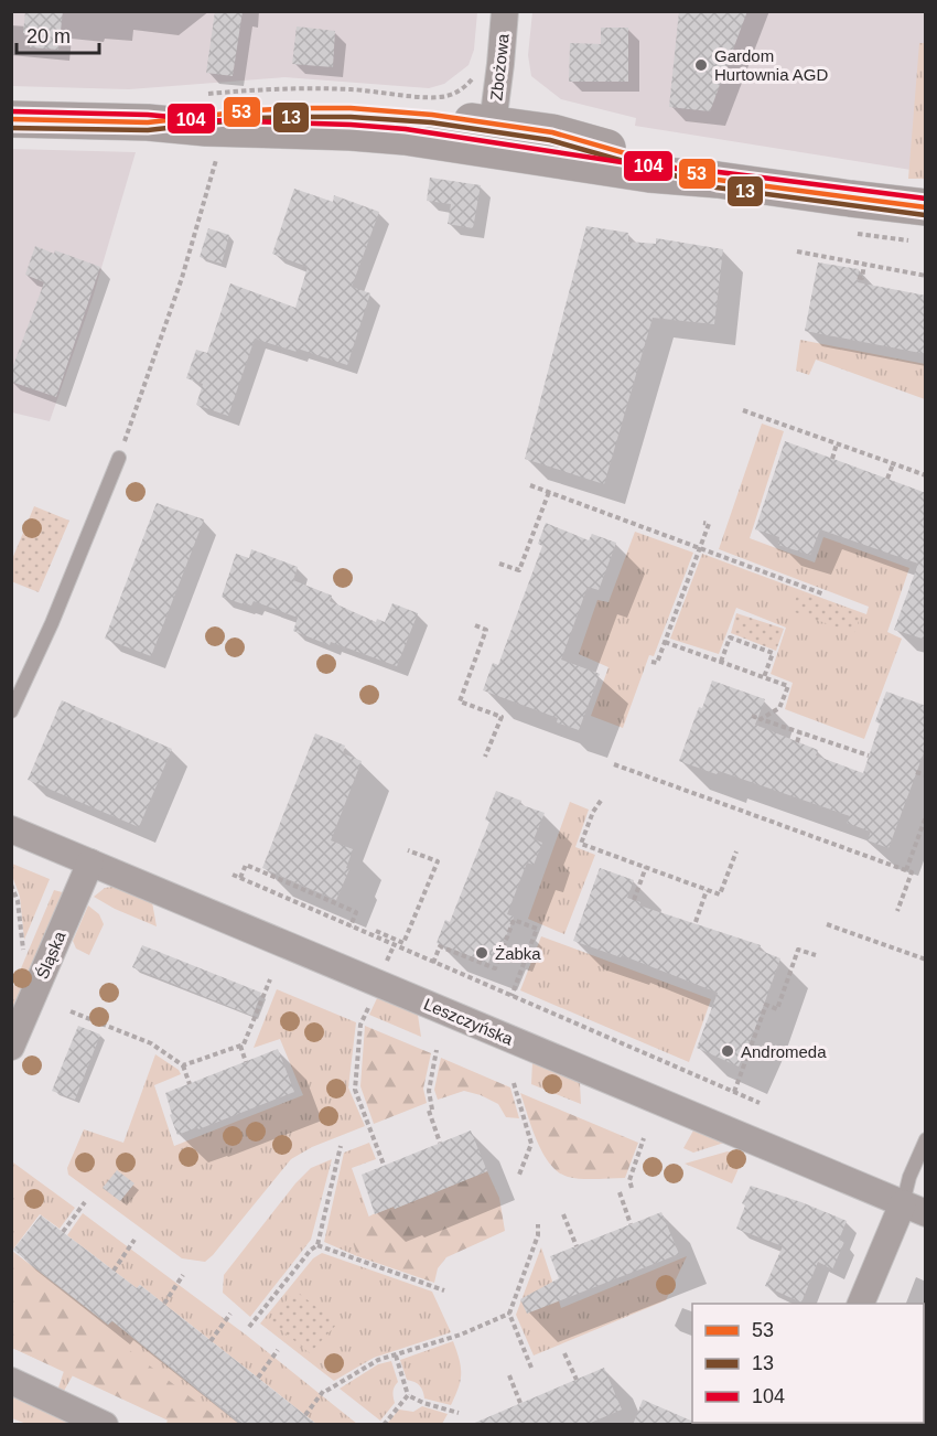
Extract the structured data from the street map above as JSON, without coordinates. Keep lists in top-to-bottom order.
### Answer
{
  "streets": {
    "street": ["Zbożowa", "Śląska", "Leszczyńska"]
  },
  "crossings": [
    ["Śląska", "Leszczyńska"]
  ],
  "places": ["Gardom Hurtownia AGD", "Żabka", "Andromeda"],
  "lines": ["transit line 53", "transit line 104", "transit line 13"],
  "legend": ["53", "13", "104"],
  "scale_bar": "20 m"
}
